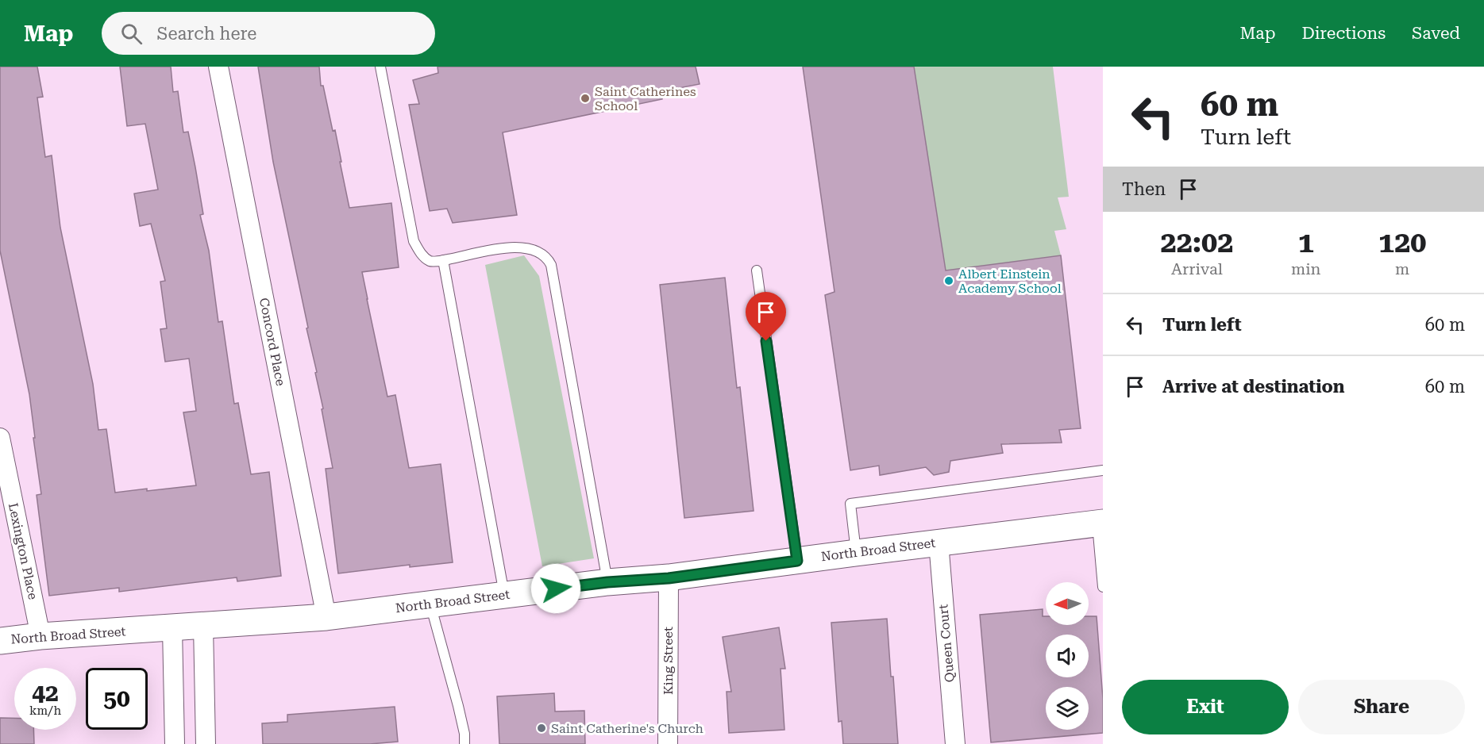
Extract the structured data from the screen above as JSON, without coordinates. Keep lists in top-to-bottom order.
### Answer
{
  "streets": {
    "main road": ["North Broad Street"],
    "street": [
      "Concord Place",
      "Lexington Place",
      "Queen Court",
      "King Street"
    ]
  },
  "crossings": [
    ["Concord Place", "North Broad Street"],
    ["North Broad Street", "Lexington Place"],
    ["North Broad Street", "Queen Court"],
    ["North Broad Street", "King Street"]
  ],
  "places": ["Saint Catherines School", "Albert Einstein Academy School", "Saint Catherine's Church"],
  "north": "left",
  "page": {
    "header": "Map",
    "search": "Search here",
    "nav": ["Map", "Directions", "Saved"],
    "turn": ["60 m", "Turn left"],
    "then": "Then",
    "eta": [
      "22:02",
      "Arrival",
      "1",
      "min",
      "120",
      "m"
    ],
    "list": [
      {
        "name": "Turn left",
        "value": "60 m"
      },
      {
        "name": "Arrive at destination",
        "value": "60 m"
      }
    ],
    "speed": "42 km/h",
    "limit": "50",
    "buttons": ["Exit", "Share"]
  }
}
